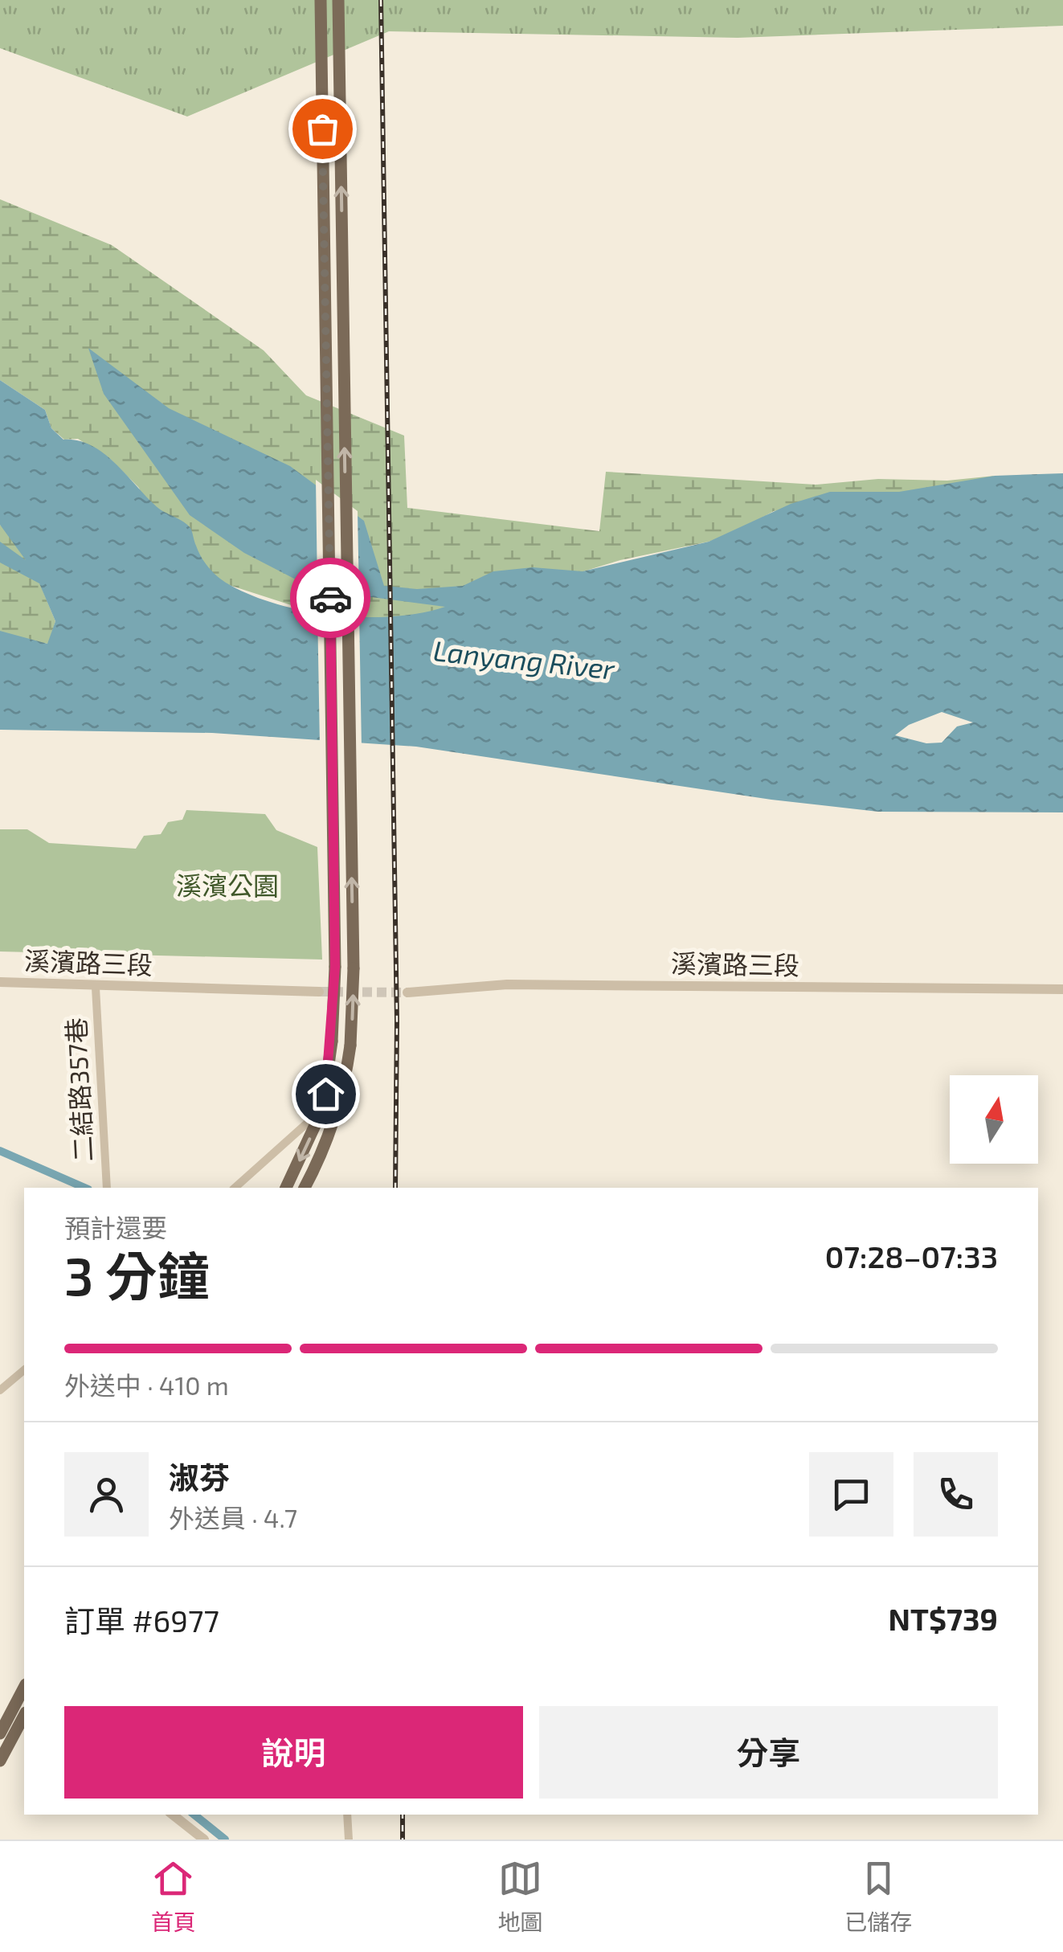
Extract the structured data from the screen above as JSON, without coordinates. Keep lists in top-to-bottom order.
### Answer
{
  "streets": {
    "street": ["溪濱路三段", "二結路357巷"]
  },
  "crossings": [
    ["溪濱路三段", "二結路357巷"]
  ],
  "water": ["Lanyang River"],
  "parks": ["溪濱公園"],
  "north": "top",
  "page": {
    "heading": ["3 分鐘", "預計還要", "07:28–07:33"],
    "panel": [
      "淑芬",
      "外送員 · 4.7",
      "訂單 #6977",
      "NT$739"
    ],
    "bar": "外送中 · 410 m",
    "buttons": ["說明", "分享"],
    "tabs": ["首頁", "地圖", "已儲存"]
  }
}
